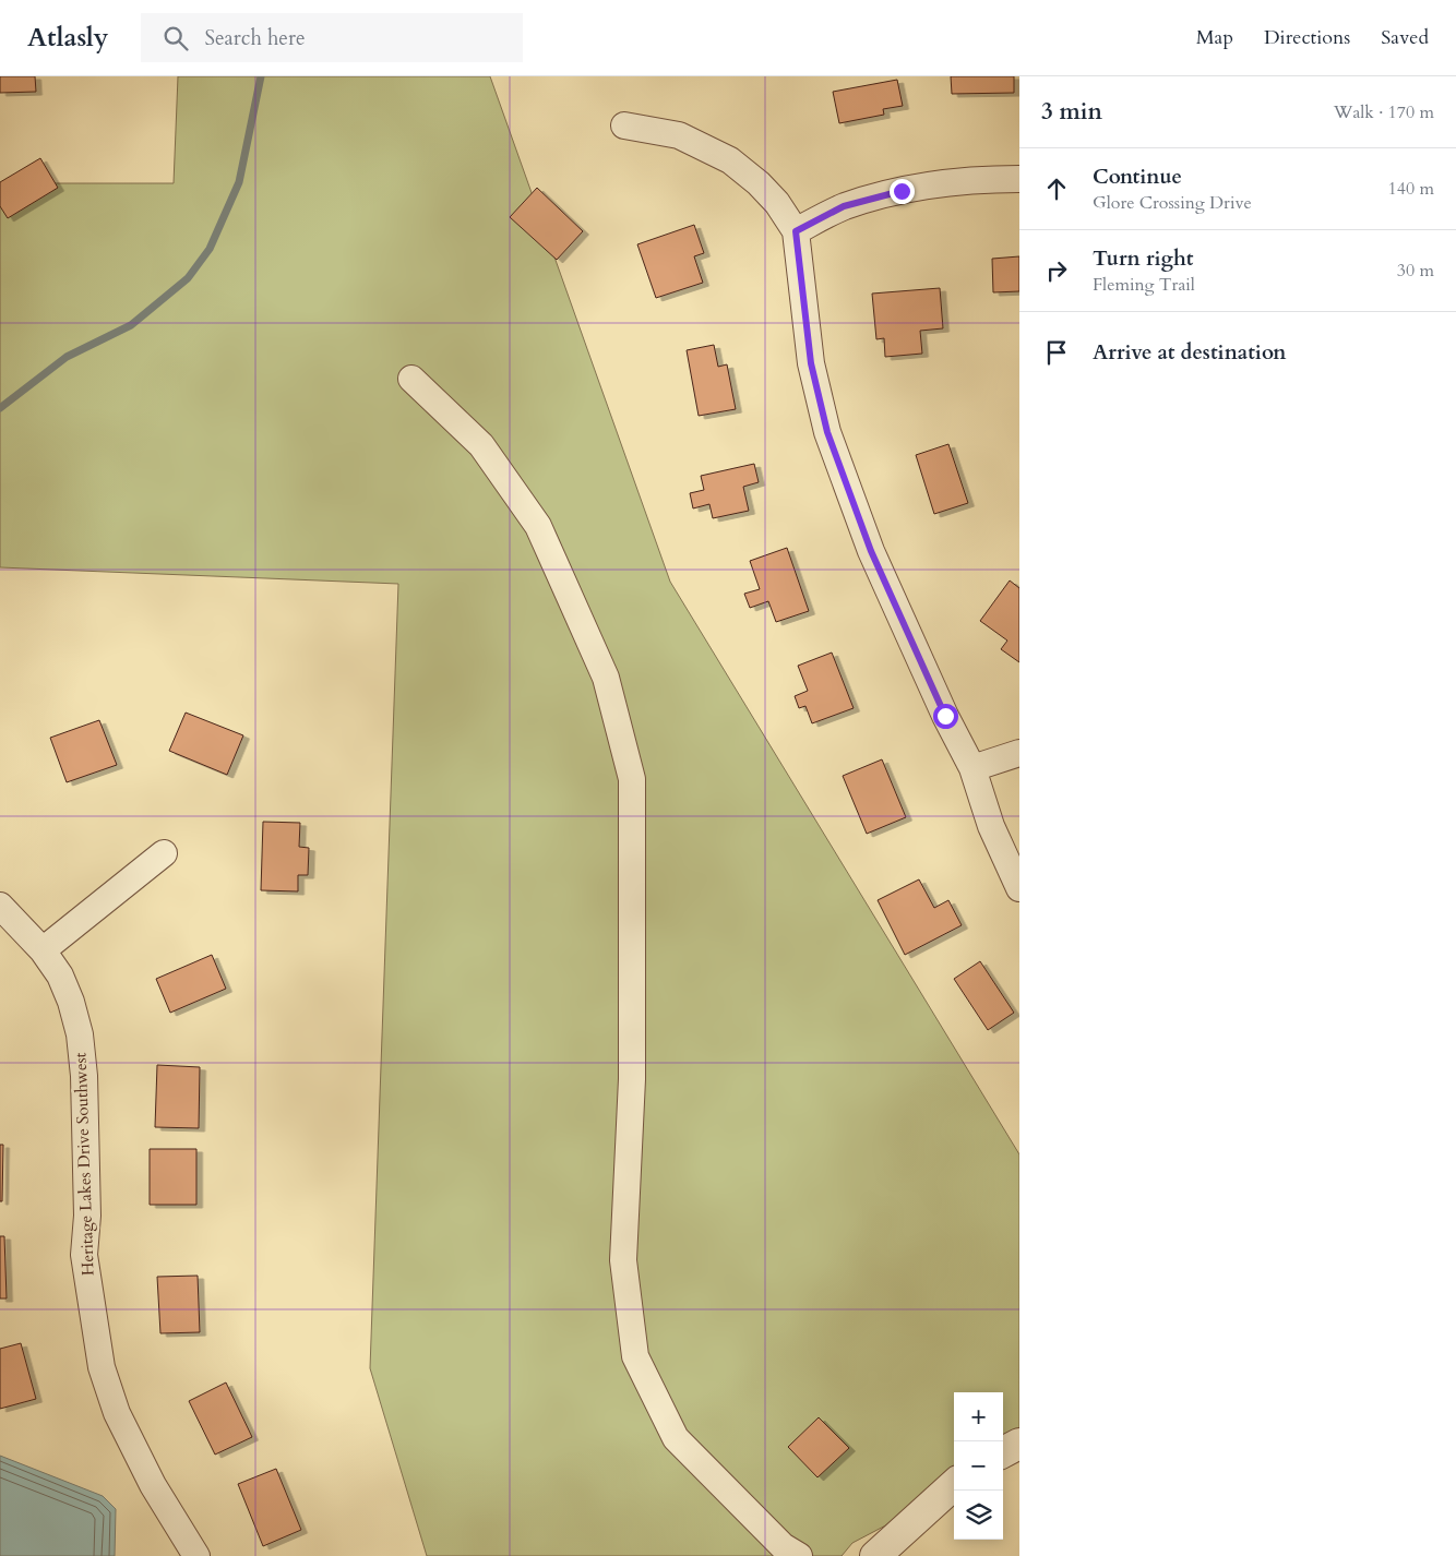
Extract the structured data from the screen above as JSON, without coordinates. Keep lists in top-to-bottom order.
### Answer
{
  "streets": {
    "street": ["Heritage Lakes Drive Southwest"]
  },
  "page": {
    "header": "Atlasly",
    "search": "Search here",
    "nav": ["Map", "Directions", "Saved"],
    "heading": ["3 min", "Walk · 170 m"],
    "list": [
      ["Continue", "Glore Crossing Drive", "140 m"],
      ["Turn right", "Fleming Trail", "30 m"],
      "Arrive at destination"
    ],
    "map_buttons": ["+", "−"]
  }
}
